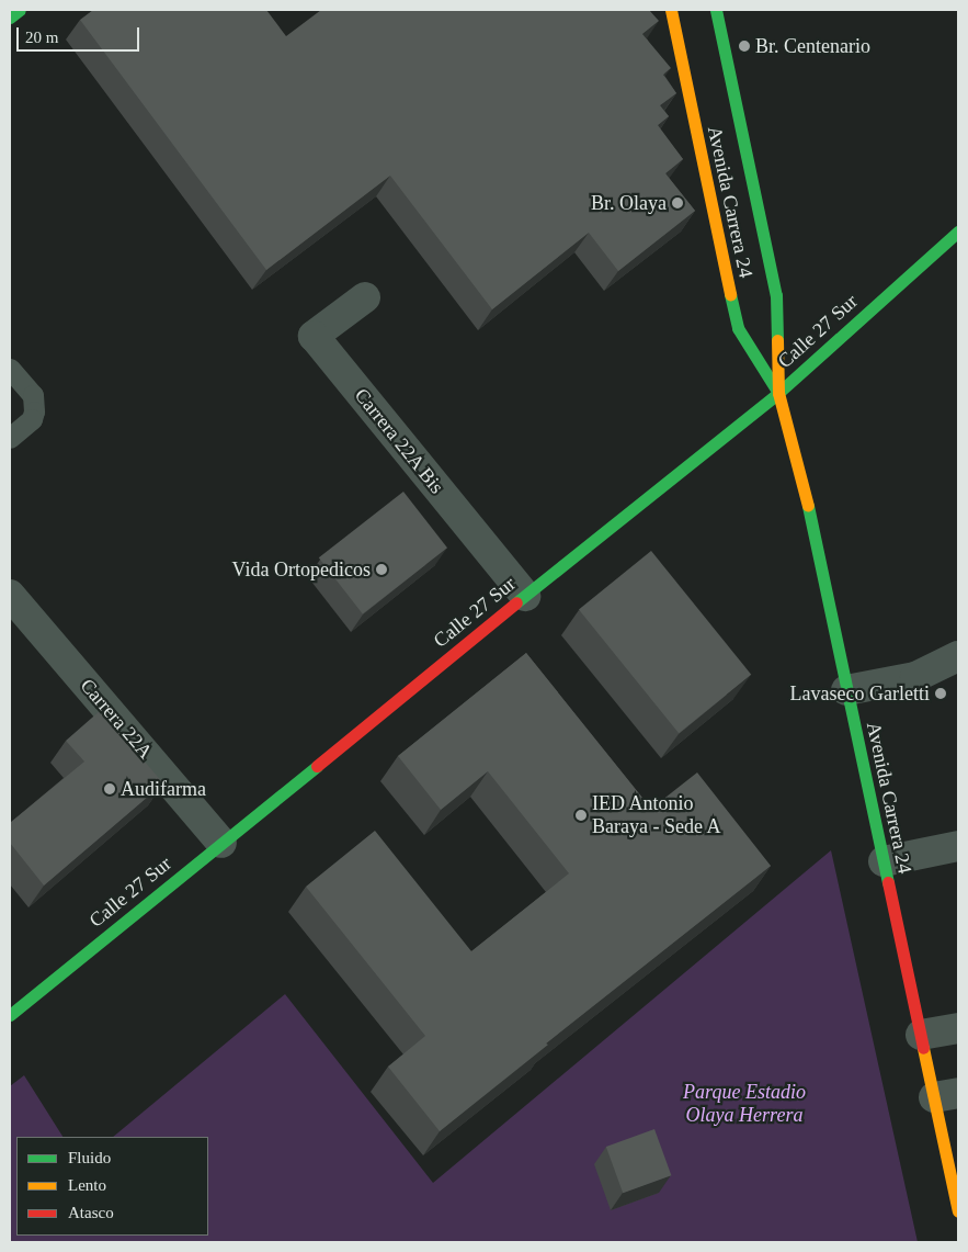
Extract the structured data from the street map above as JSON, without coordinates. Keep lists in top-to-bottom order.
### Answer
{
  "streets": {
    "main road": ["Avenida Carrera 24", "Calle 27 Sur"],
    "street": ["Carrera 22A Bis", "Carrera 22A"]
  },
  "crossings": [
    ["Avenida Carrera 24", "Calle 27 Sur"],
    ["Calle 27 Sur", "Carrera 22A Bis"],
    ["Calle 27 Sur", "Carrera 22A"]
  ],
  "parks": ["Parque Estadio Olaya Herrera"],
  "places": [
    "Br. Centenario",
    "Br. Olaya",
    "Vida Ortopedicos",
    "Lavaseco Garletti",
    "Audifarma",
    "IED Antonio Baraya - Sede A"
  ],
  "legend": ["Fluido", "Lento", "Atasco"],
  "scale_bar": "20 m"
}
